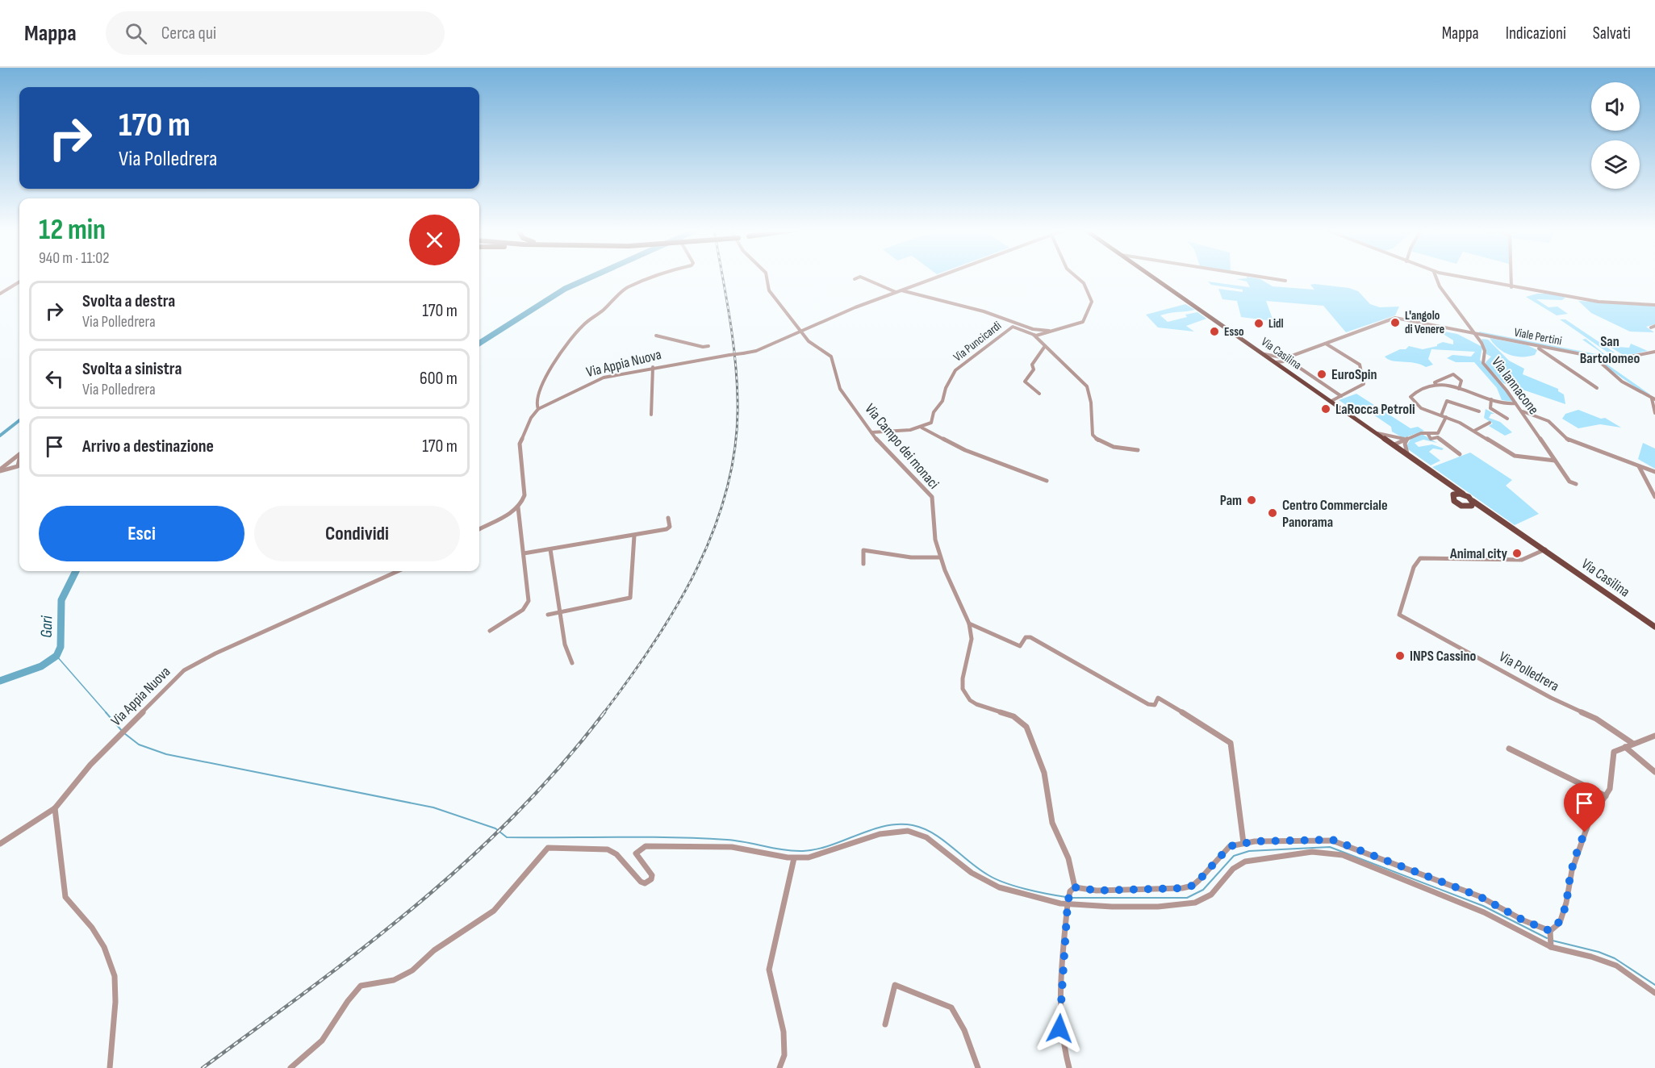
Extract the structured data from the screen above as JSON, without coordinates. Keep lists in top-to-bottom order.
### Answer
{
  "streets": {
    "main road": ["Via Casilina"],
    "street": [
      "Viale Pertini",
      "Via Puncicardi",
      "Via Appia Nuova",
      "Via Iannacone",
      "Via Campo dei monaci",
      "Via Polledrera"
    ]
  },
  "crossings": [
    ["Viale Pertini", "Via Iannacone"],
    ["Via Casilina", "Via Polledrera"]
  ],
  "districts": ["San Bartolomeo"],
  "water": ["Gari"],
  "places": [
    "L'angolo di Venere",
    "Lidl",
    "Esso",
    "EuroSpin",
    "LaRocca Petroli",
    "Pam",
    "Centro Commerciale Panorama",
    "Animal city",
    "INPS Cassino"
  ],
  "page": {
    "header": "Mappa",
    "search": "Cerca qui",
    "nav": ["Mappa", "Indicazioni", "Salvati"],
    "turn": ["170 m", "Via Polledrera"],
    "heading": ["12 min", "940 m · 11:02"],
    "list": [
      {
        "name": "Svolta a destra",
        "note": "Via Polledrera",
        "value": "170 m"
      },
      {
        "name": "Svolta a sinistra",
        "note": "Via Polledrera",
        "value": "600 m"
      },
      {
        "name": "Arrivo a destinazione",
        "value": "170 m"
      }
    ],
    "buttons": ["Esci", "Condividi"]
  }
}
